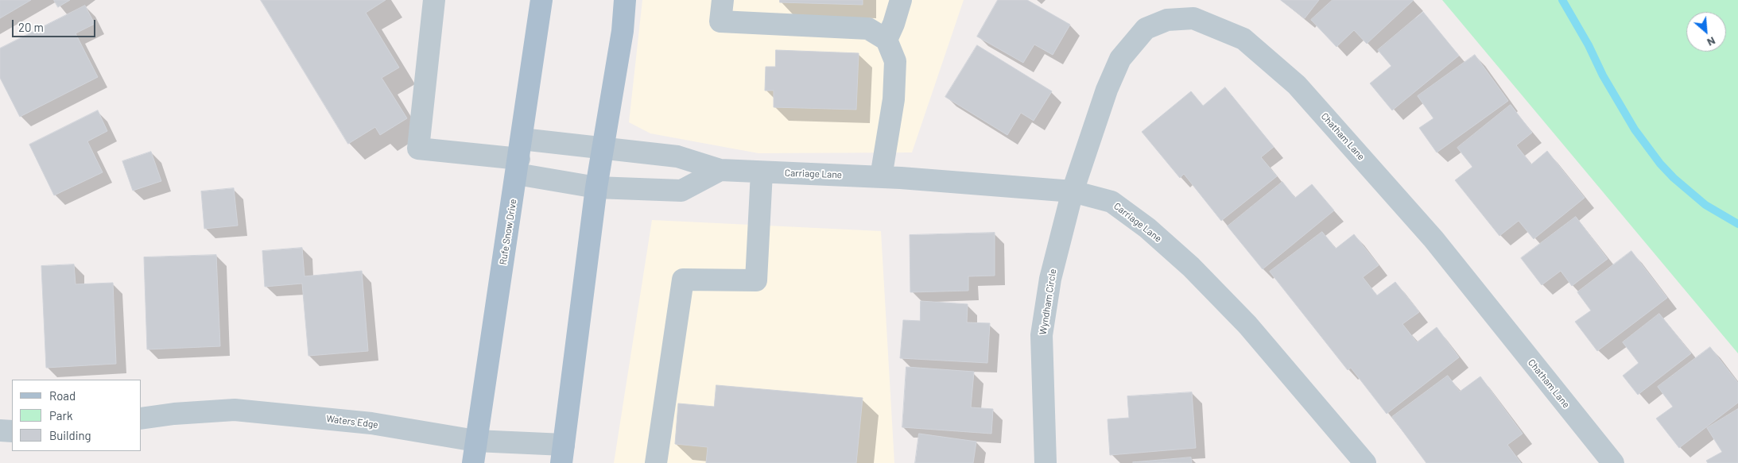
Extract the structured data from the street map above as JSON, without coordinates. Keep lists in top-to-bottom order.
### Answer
{
  "streets": {
    "main road": ["Rufe Snow Drive"],
    "street": [
      "Chatham Lane",
      "Carriage Lane",
      "Wyndham Circle",
      "Waters Edge"
    ]
  },
  "crossings": [
    ["Chatham Lane", "Carriage Lane"],
    ["Chatham Lane", "Wyndham Circle"],
    ["Carriage Lane", "Rufe Snow Drive"],
    ["Carriage Lane", "Wyndham Circle"],
    ["Rufe Snow Drive", "Waters Edge"]
  ],
  "legend": ["Road", "Park", "Building"],
  "scale_bar": "20 m",
  "north": "bottom right"
}
